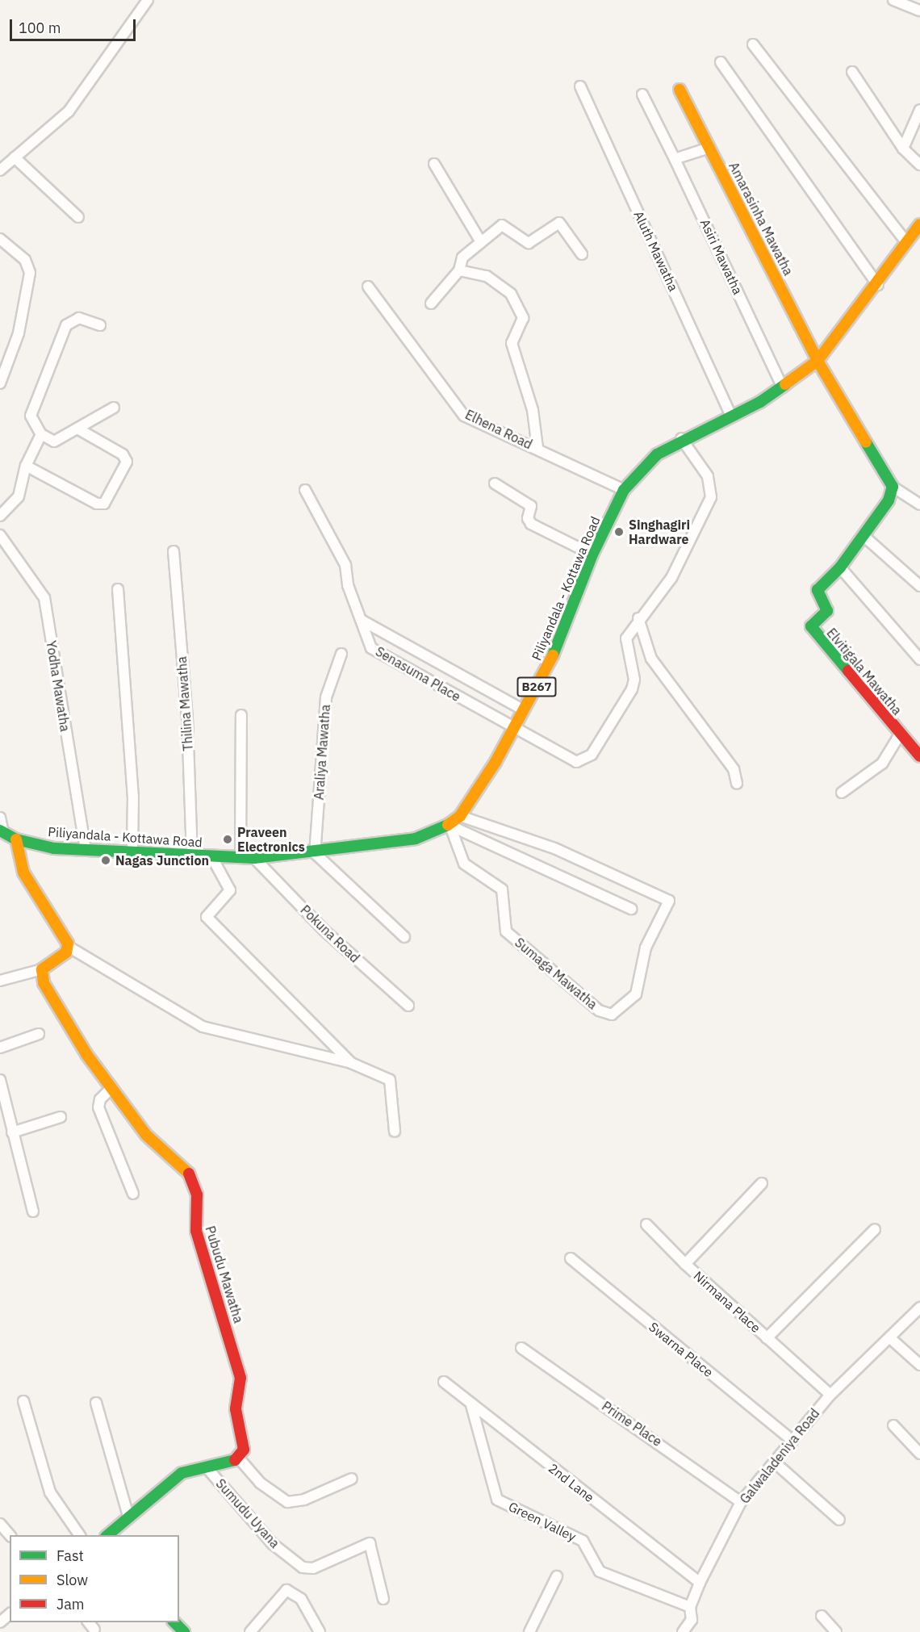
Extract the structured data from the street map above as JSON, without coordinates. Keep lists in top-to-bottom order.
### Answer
{
  "streets": {
    "street": [
      "Amarasinha Mawatha",
      "Aluth Mawatha",
      "Asiri Mawatha",
      "Elhena Road",
      "Piliyandala - Kottawa Road",
      "Elvitigala Mawatha",
      "Senasuma Place",
      "Yodha Mawatha",
      "B267",
      "Thilina Mawatha",
      "Araliya Mawatha",
      "Pokuna Road",
      "Sumaga Mawatha",
      "Pubudu Mawatha",
      "Nirmana Place",
      "Swarna Place",
      "Prime Place",
      "Galwaladeniya Road",
      "2nd Lane",
      "Sumudu Uyana",
      "Green Valley"
    ]
  },
  "crossings": [
    ["Amarasinha Mawatha", "Piliyandala - Kottawa Road"],
    ["Aluth Mawatha", "Piliyandala - Kottawa Road"],
    ["Asiri Mawatha", "Piliyandala - Kottawa Road"],
    ["Elhena Road", "Piliyandala - Kottawa Road"],
    ["Piliyandala - Kottawa Road", "Senasuma Place"],
    ["Piliyandala - Kottawa Road", "Yodha Mawatha"],
    ["Piliyandala - Kottawa Road", "Thilina Mawatha"],
    ["Piliyandala - Kottawa Road", "Araliya Mawatha"],
    ["Piliyandala - Kottawa Road", "Pokuna Road"],
    ["Piliyandala - Kottawa Road", "Sumaga Mawatha"],
    ["Nirmana Place", "Galwaladeniya Road"],
    ["Swarna Place", "Galwaladeniya Road"],
    ["Prime Place", "Galwaladeniya Road"],
    ["Galwaladeniya Road", "2nd Lane"],
    ["Galwaladeniya Road", "Green Valley"],
    ["2nd Lane", "Green Valley"]
  ],
  "places": ["Singhagiri Hardware", "Praveen Electronics", "Nagas Junction"],
  "legend": ["Fast", "Slow", "Jam"],
  "scale_bar": "100 m"
}
